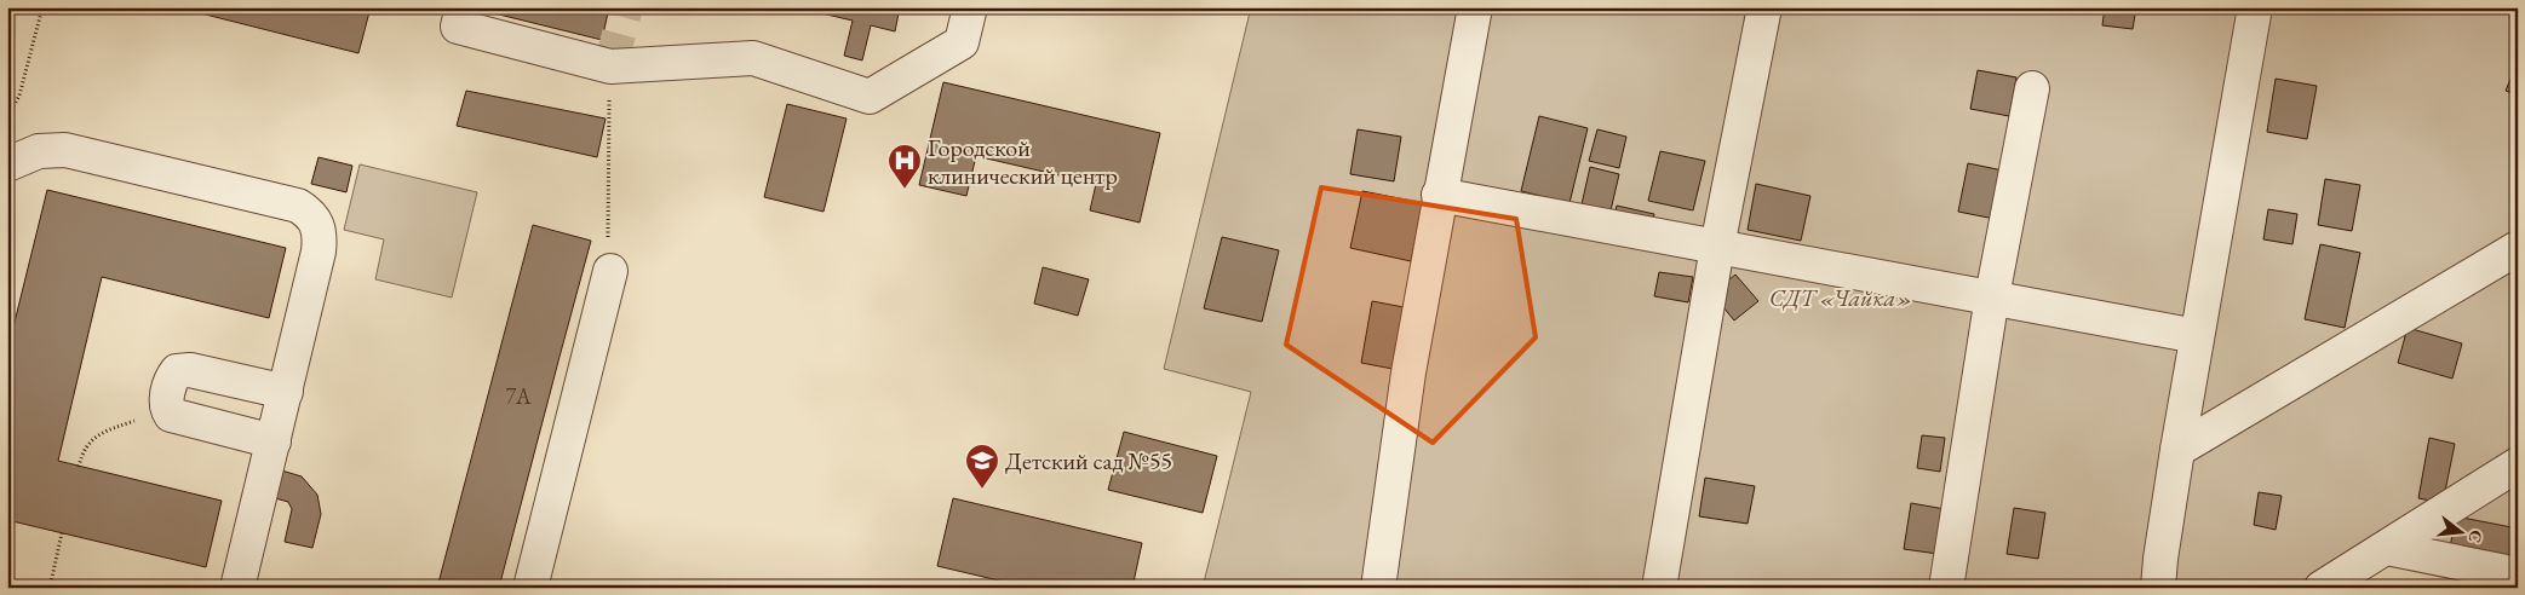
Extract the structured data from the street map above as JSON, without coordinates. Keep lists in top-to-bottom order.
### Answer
{
  "parks": ["СДТ «Чайка»"],
  "places": {
    "hospital": ["Городской клинический центр"],
    "school or university": ["Детский сад №55"]
  },
  "house_numbers": ["7А"],
  "north": "right"
}
